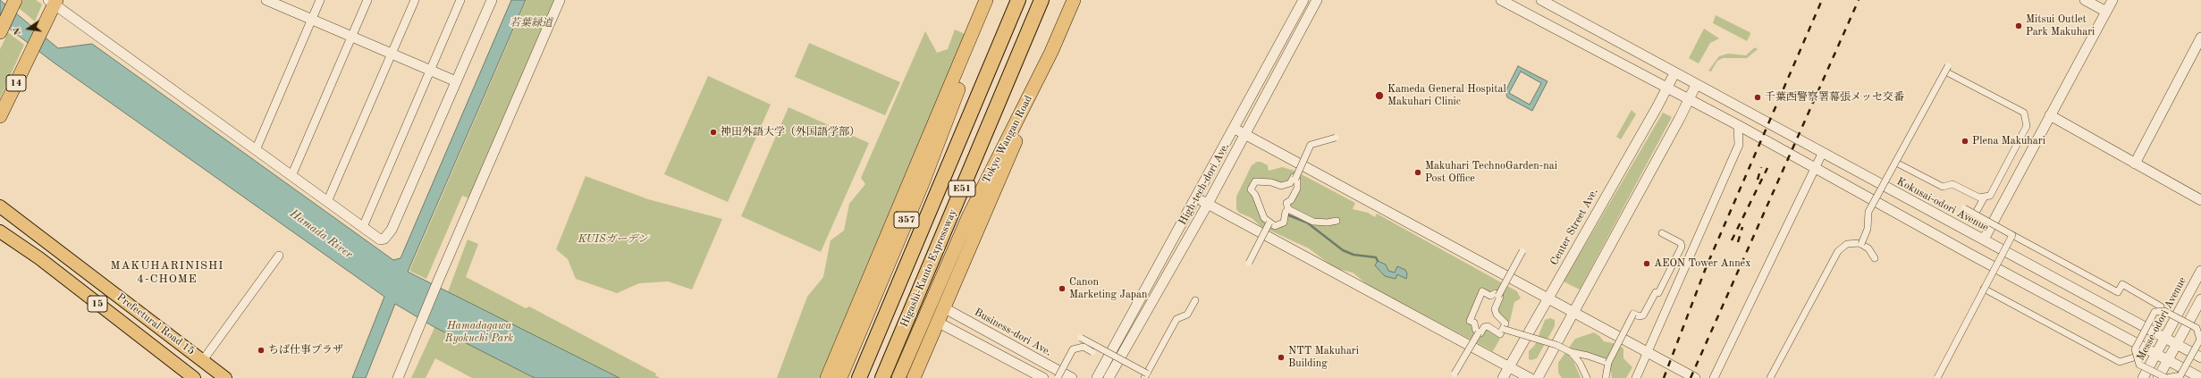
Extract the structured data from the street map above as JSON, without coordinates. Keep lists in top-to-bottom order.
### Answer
{
  "streets": {
    "highway": [
      "14",
      "Tokyo Wangan Road",
      "E51",
      "357",
      "Higashi-Kanto Expressway"
    ],
    "main road": ["15", "Prefectural Road 15"],
    "street": [
      "High-tech-dori Ave.",
      "Kokusai-odori Avenue",
      "Center Street Ave.",
      "Messe-odori Avenue",
      "Business-dori Ave."
    ]
  },
  "crossings": [
    ["Kokusai-odori Avenue", "Center Street Ave."],
    ["Kokusai-odori Avenue", "Messe-odori Avenue"]
  ],
  "districts": ["MAKUHARINISHI 4-CHOME"],
  "water": ["Hamada River"],
  "parks": ["若葉緑道", "KUISガーデン", "Hamadagawa Ryokuchi Park"],
  "places": [
    "Mitsui Outlet Park Makuhari",
    "Kameda General Hospital Makuhari Clinic",
    "千葉西警察署幕張メッセ交番",
    "神田外語大学（外国語学部）",
    "Plena Makuhari",
    "Makuhari TechnoGarden-nai Post Office",
    "AEON Tower Annex",
    "Canon Marketing Japan",
    "ちば仕事プラザ",
    "NTT Makuhari Building"
  ],
  "north": "left"
}
